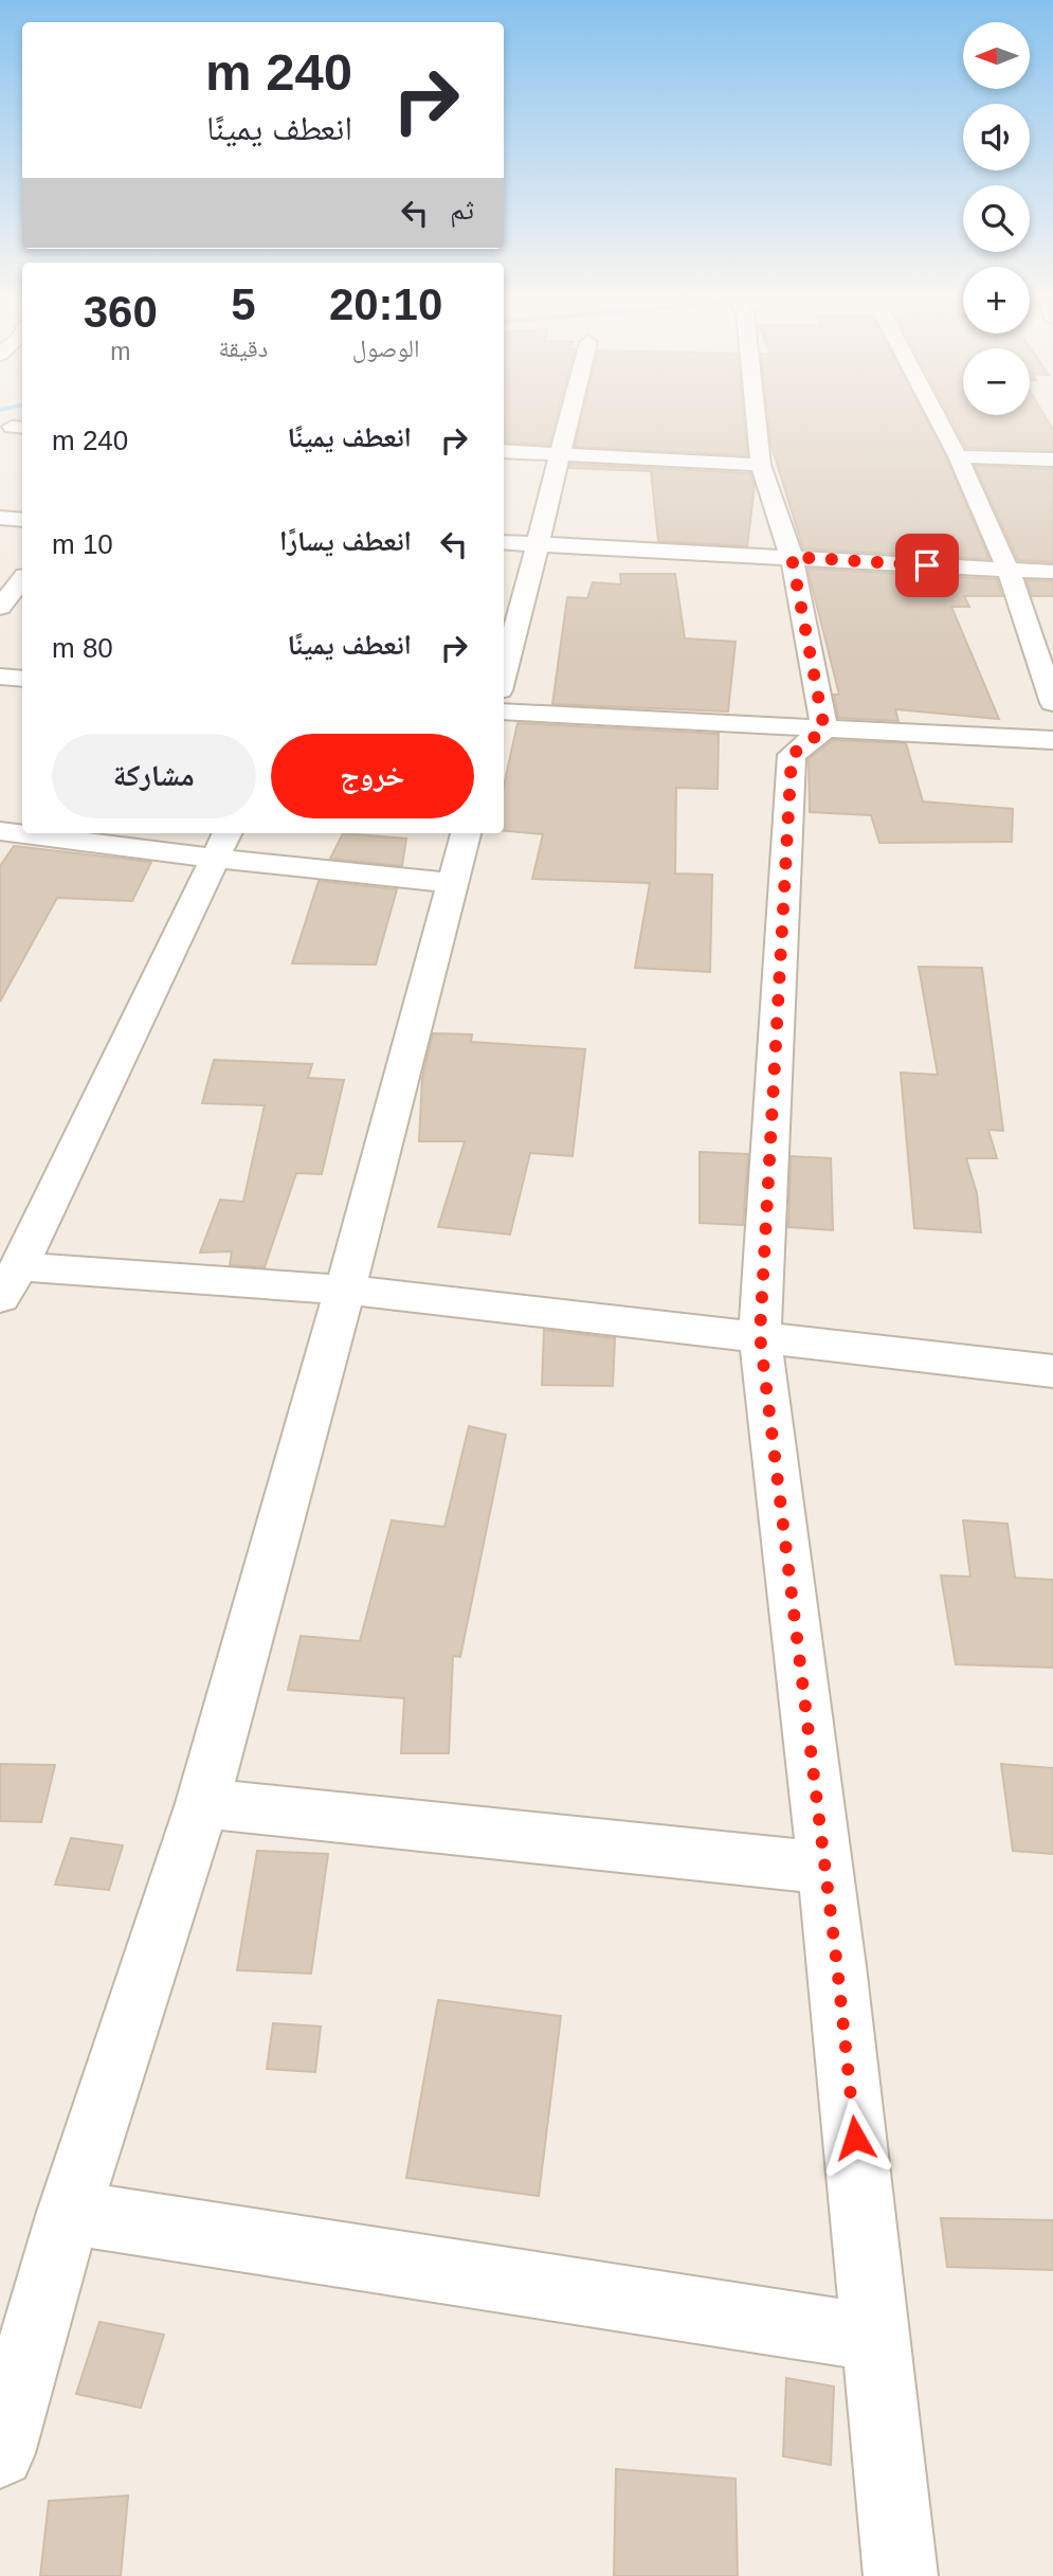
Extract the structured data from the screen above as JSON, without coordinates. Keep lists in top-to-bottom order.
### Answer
{
  "north": "left",
  "page": {
    "map_buttons": ["+", "−"],
    "turn": ["240 m", "انعطف يمينًا"],
    "then": "ثم",
    "eta": [
      "20:10",
      "الوصول",
      "5",
      "دقيقة",
      "360",
      "m"
    ],
    "list": [
      {
        "name": "انعطف يمينًا",
        "value": "240 m"
      },
      {
        "name": "انعطف يسارًا",
        "value": "10 m"
      },
      {
        "name": "انعطف يمينًا",
        "value": "80 m"
      }
    ],
    "buttons": ["خروج", "مشاركة"]
  }
}
